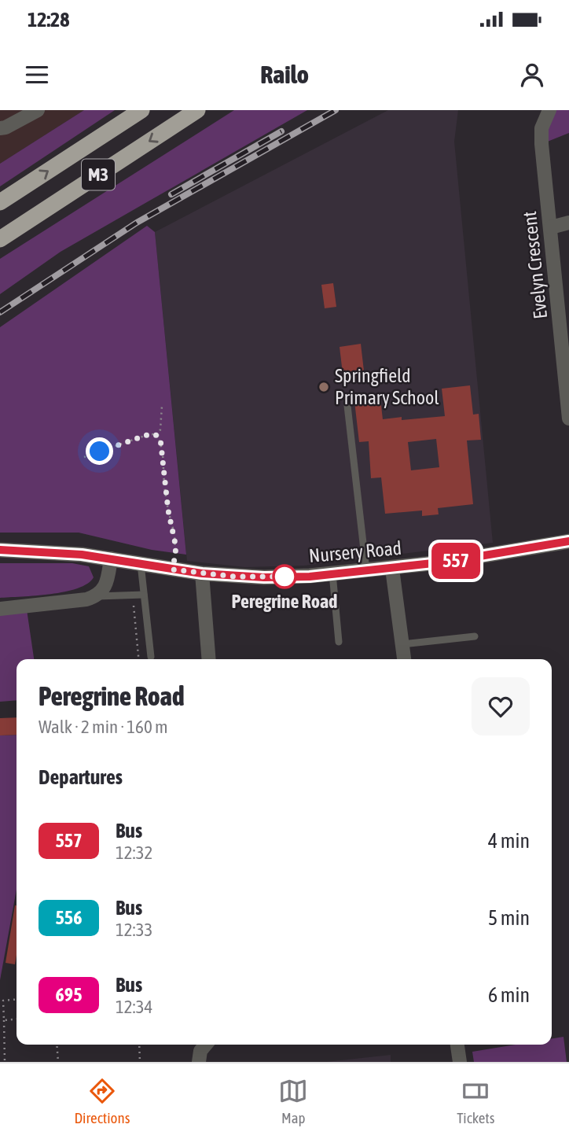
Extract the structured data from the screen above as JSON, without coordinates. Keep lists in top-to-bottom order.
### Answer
{
  "streets": {
    "highway": ["M3"],
    "street": ["Evelyn Crescent", "Nursery Road"]
  },
  "places": ["Springfield Primary School", "Peregrine Road"],
  "lines": ["bus line 557"],
  "page": {
    "status": "12:28",
    "header": "Railo",
    "on_map": "557",
    "heading": [
      ["Peregrine Road", "Walk · 2 min · 160 m"],
      "Departures"
    ],
    "list": [
      {
        "mark": "557",
        "name": "Bus",
        "note": "12:32",
        "value": "4 min"
      },
      {
        "mark": "556",
        "name": "Bus",
        "note": "12:33",
        "value": "5 min"
      },
      {
        "mark": "695",
        "name": "Bus",
        "note": "12:34",
        "value": "6 min"
      }
    ],
    "tabs": ["Directions", "Map", "Tickets"]
  }
}
